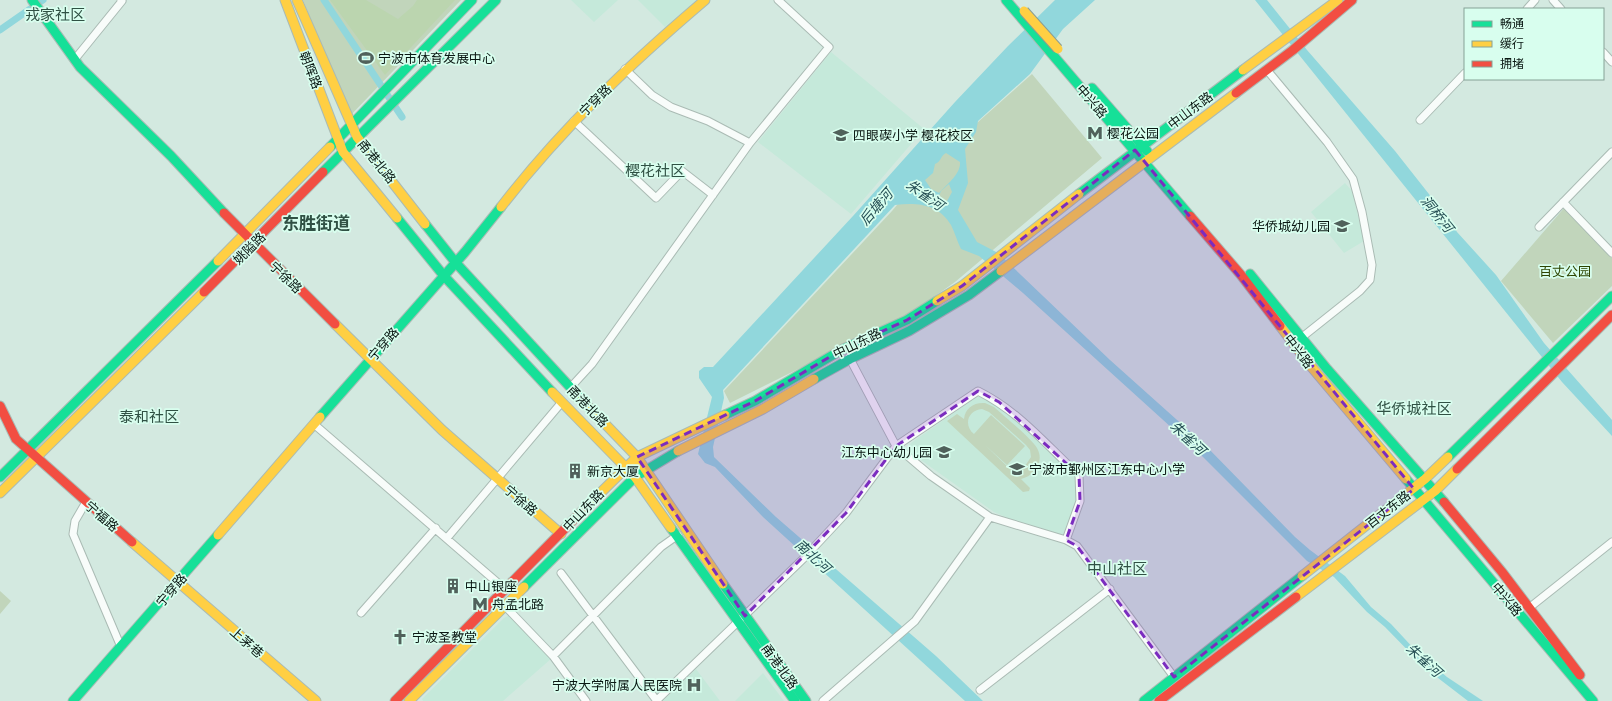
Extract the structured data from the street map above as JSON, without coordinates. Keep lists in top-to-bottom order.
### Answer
{
  "streets": {
    "main road": [
      "朝晖路",
      "宁穿路",
      "中兴路",
      "中山东路",
      "甬港北路",
      "姚隘路",
      "宁徐路",
      "百丈东路",
      "宁福路",
      "上茅巷"
    ]
  },
  "crossings": [
    ["朝晖路", "甬港北路"],
    ["朝晖路", "姚隘路"],
    ["宁穿路", "甬港北路"],
    ["宁穿路", "宁徐路"],
    ["宁穿路", "宁福路"],
    ["宁穿路", "上茅巷"],
    ["中兴路", "中山东路"],
    ["中兴路", "百丈东路"],
    ["中山东路", "甬港北路"],
    ["中山东路", "宁徐路"],
    ["甬港北路", "姚隘路"],
    ["姚隘路", "宁徐路"],
    ["姚隘路", "宁福路"],
    ["宁福路", "上茅巷"]
  ],
  "districts": [
    "戎家社区",
    "樱花社区",
    "东胜街道",
    "华侨城社区",
    "泰和社区",
    "中山社区"
  ],
  "water": [
    "朱雀河",
    "后塘河",
    "洞桥河",
    "南北河"
  ],
  "parks": ["百丈公园"],
  "places": {
    "sports": ["宁波市体育发展中心"],
    "metro station": ["樱花公园", "舟孟北路"],
    "school or university": [
      "四眼碶小学 樱花校区",
      "华侨城幼儿园",
      "江东中心幼儿园",
      "宁波市鄞州区江东中心小学"
    ],
    "building": ["新京大厦", "中山银座"],
    "church": ["宁波圣教堂"],
    "hospital": ["宁波大学附属人民医院"]
  },
  "legend": ["畅通", "缓行", "拥堵"]
}
